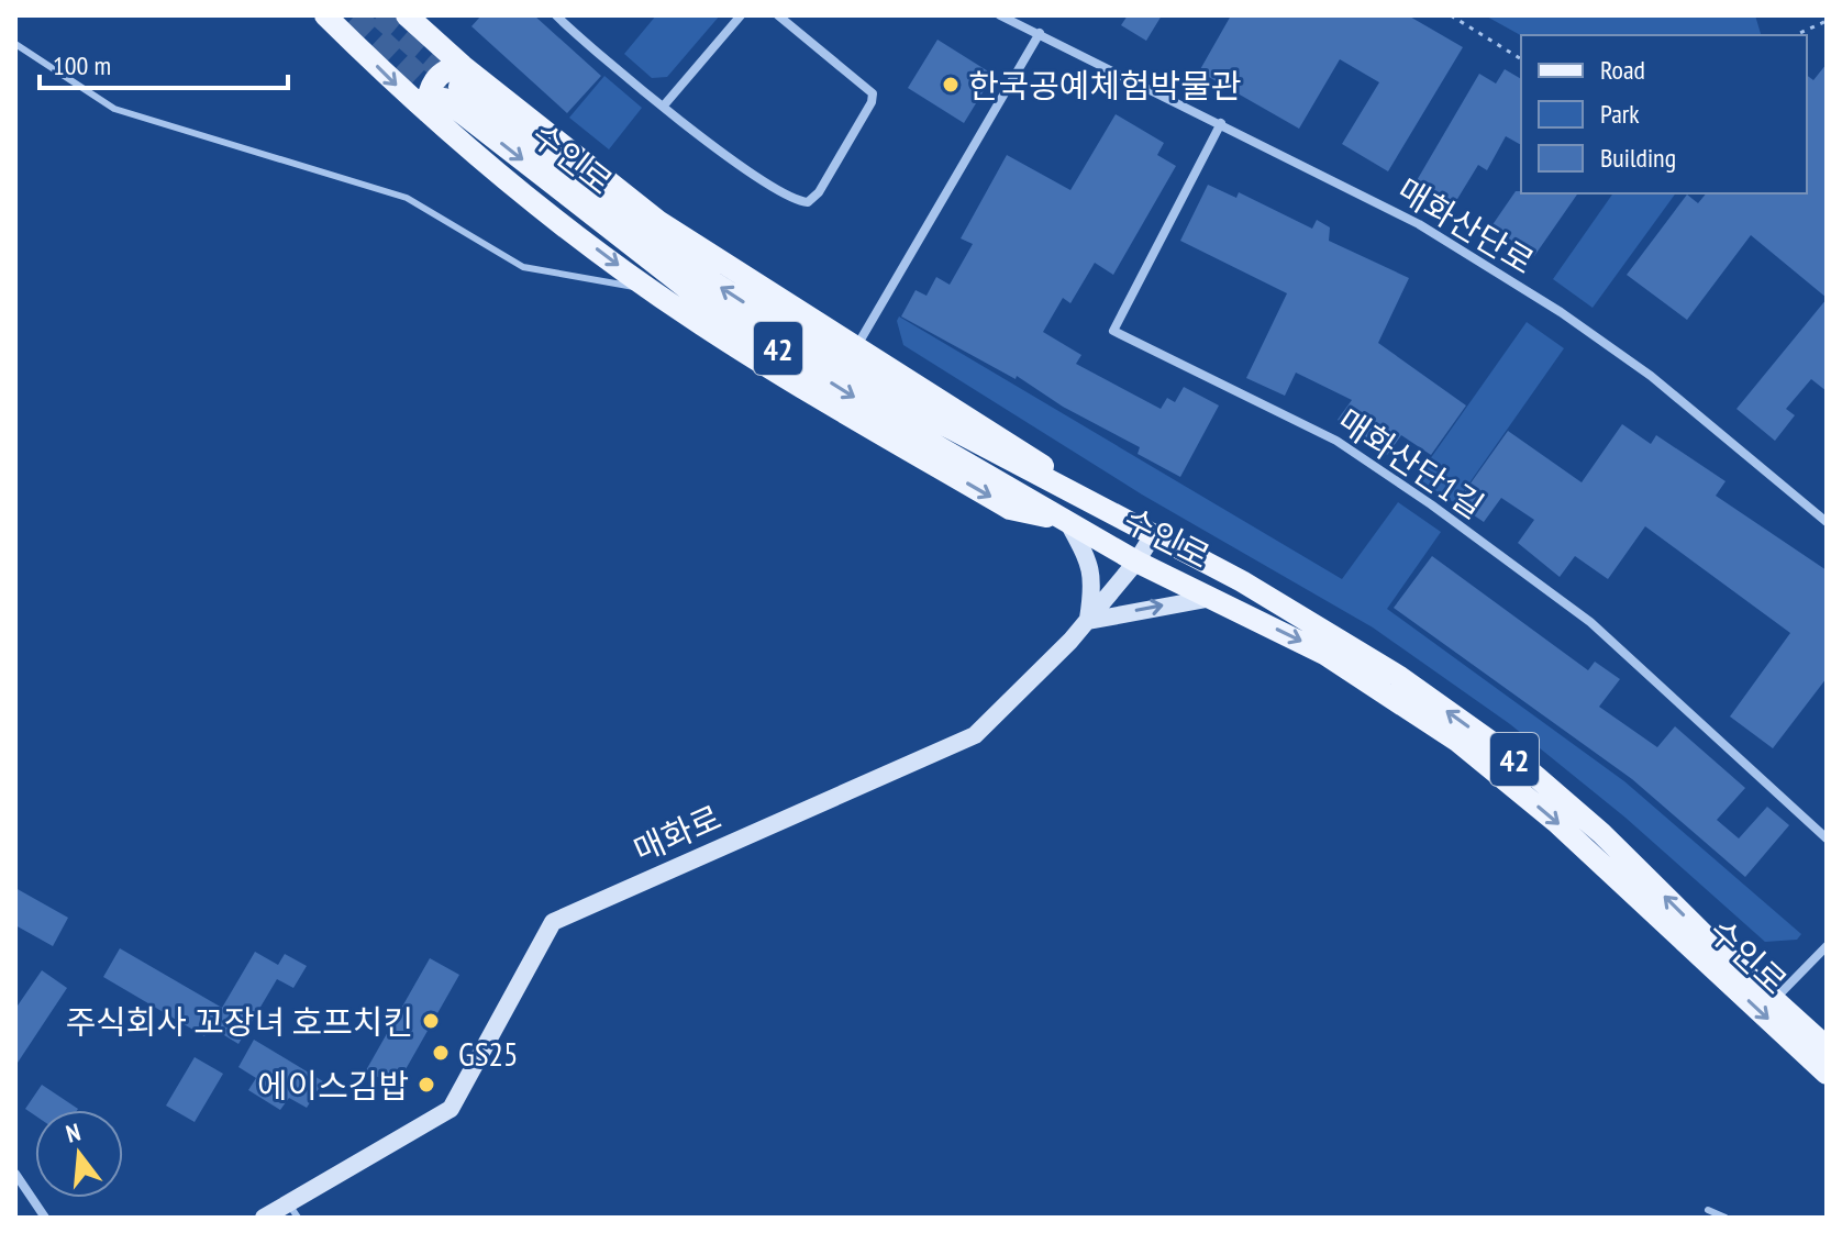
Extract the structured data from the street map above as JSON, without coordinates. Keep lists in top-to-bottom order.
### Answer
{
  "streets": {
    "main road": ["수인로", "42"],
    "street": ["매화산단로", "매화산단1길", "매화로"]
  },
  "crossings": [
    ["수인로", "매화로"],
    ["매화산단로", "매화산단1길"]
  ],
  "places": [
    "한국공예체험박물관",
    "주식회사 꼬장녀 호프치킨",
    "GS25",
    "에이스김밥"
  ],
  "legend": ["Road", "Park", "Building"],
  "scale_bar": "100 m",
  "north": "top"
}
